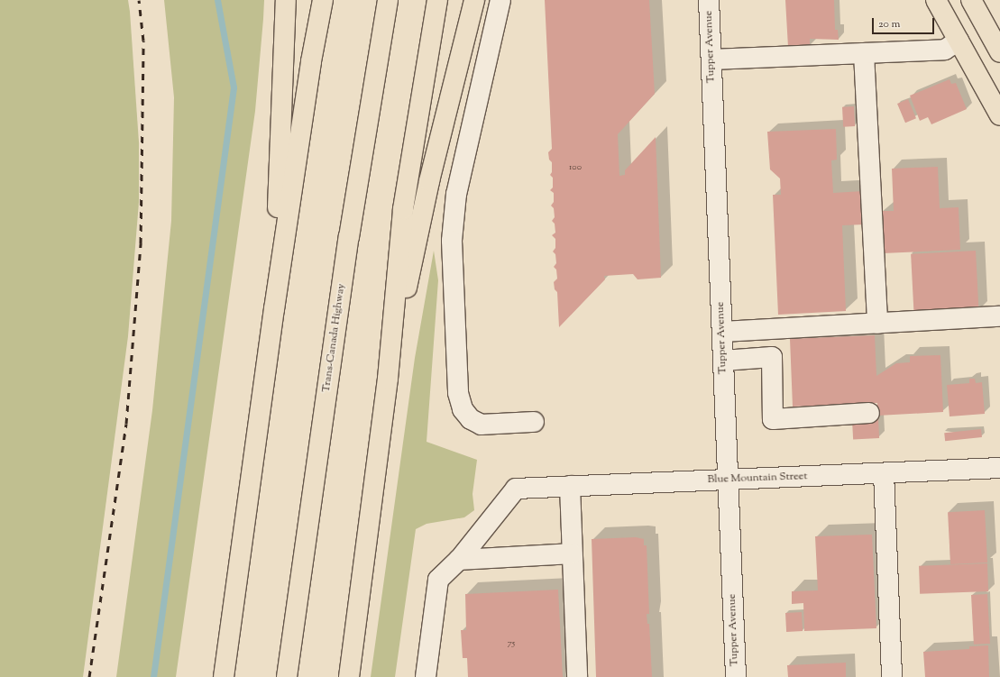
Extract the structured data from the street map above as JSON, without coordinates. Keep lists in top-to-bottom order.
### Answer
{
  "streets": {
    "main road": ["Trans-Canada Highway"],
    "street": ["Tupper Avenue", "Blue Mountain Street"]
  },
  "crossings": [
    ["Tupper Avenue", "Blue Mountain Street"]
  ],
  "house_numbers": ["100", "75"],
  "scale_bar": "20 m"
}
